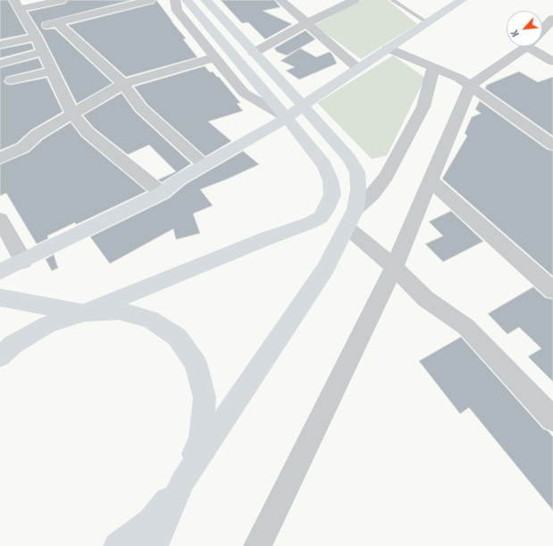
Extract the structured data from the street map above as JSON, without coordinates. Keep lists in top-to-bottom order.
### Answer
{
  "north": "bottom left"
}
